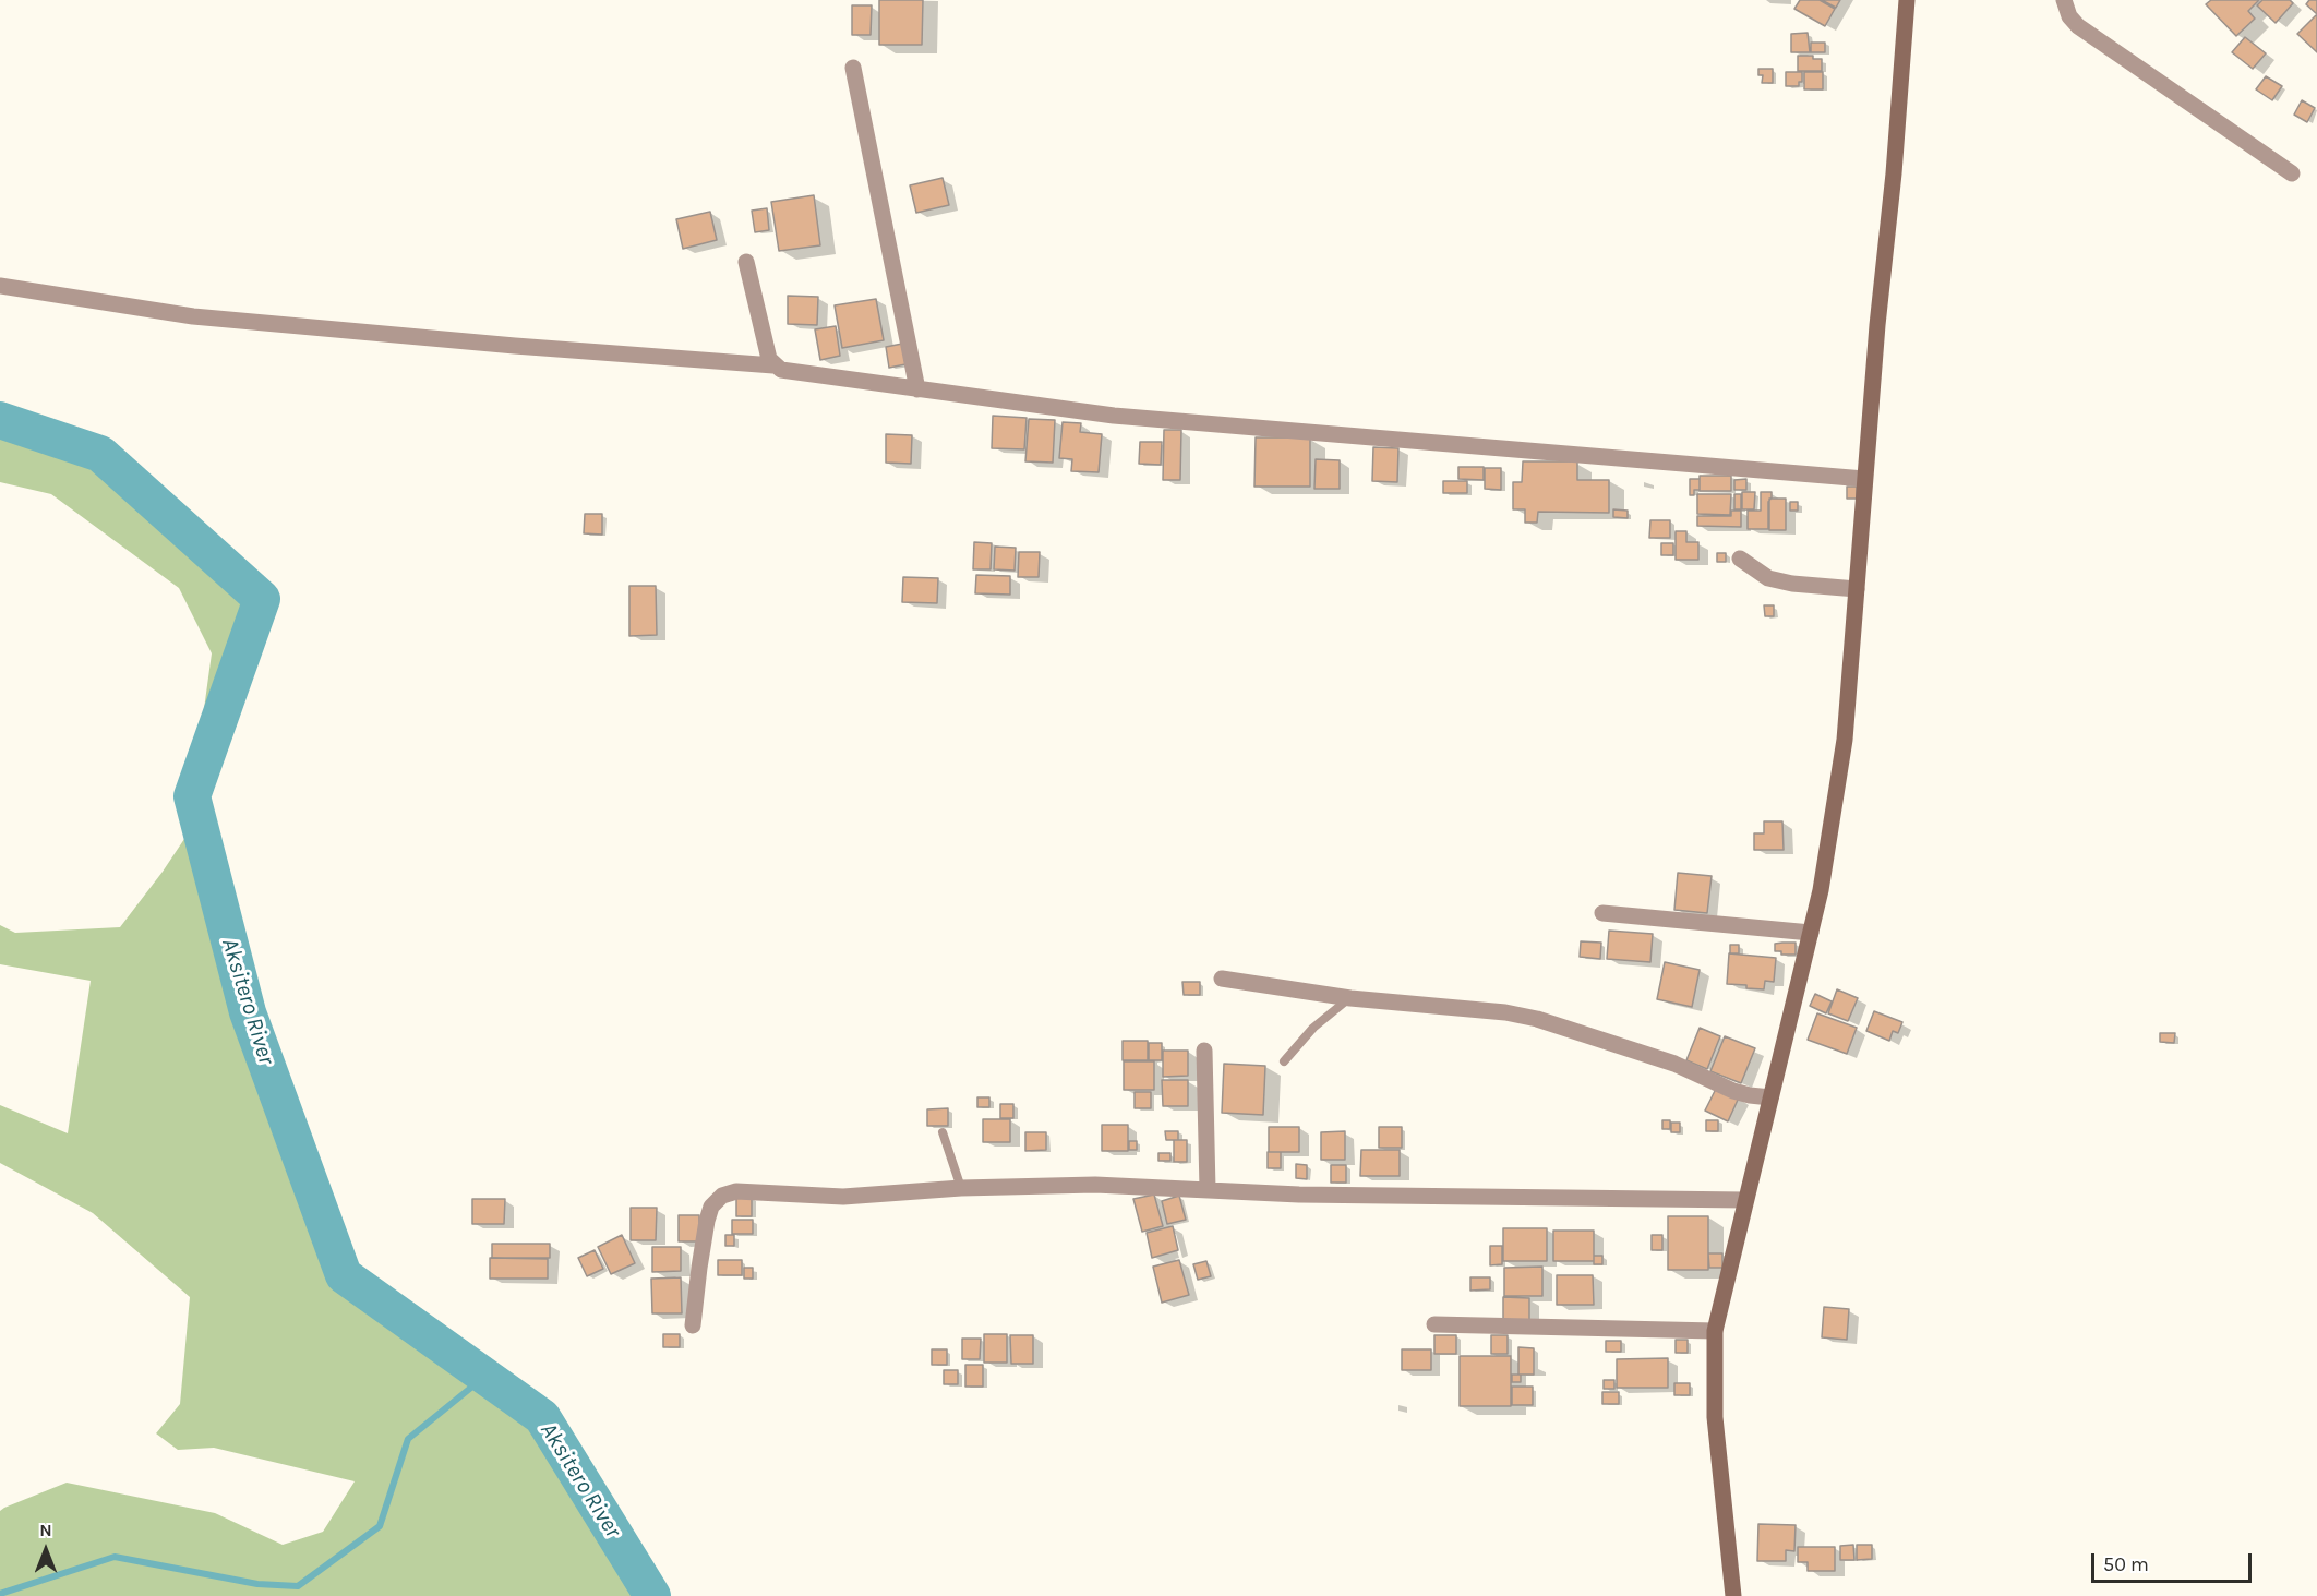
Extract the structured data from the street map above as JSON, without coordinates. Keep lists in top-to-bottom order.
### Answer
{
  "water": ["Aksitero River"],
  "scale_bar": "50 m",
  "north": "top"
}
